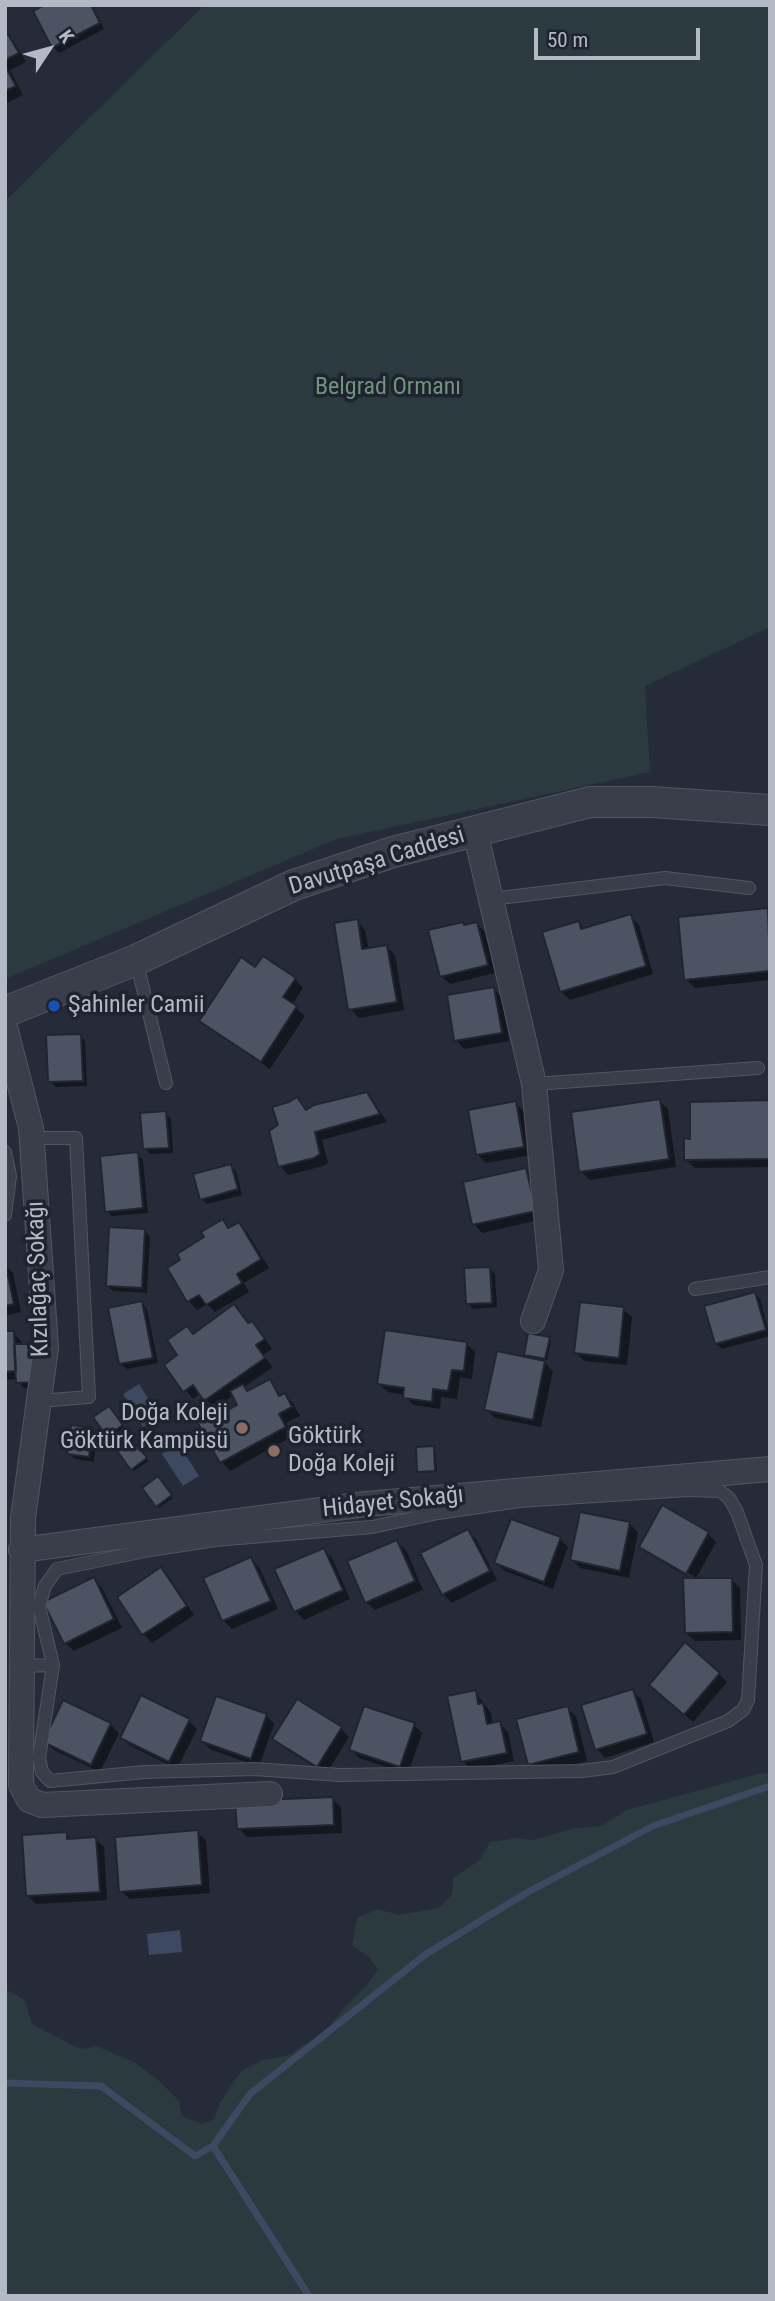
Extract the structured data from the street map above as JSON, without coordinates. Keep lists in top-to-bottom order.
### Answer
{
  "streets": {
    "street": ["Davutpaşa Caddesi", "Kızılağaç Sokağı", "Hidayet Sokağı"]
  },
  "crossings": [
    ["Kızılağaç Sokağı", "Hidayet Sokağı"]
  ],
  "parks": ["Belgrad Ormanı"],
  "places": ["Şahinler Camii", "Doğa Koleji Göktürk Kampüsü", "Göktürk Doğa Koleji"],
  "scale_bar": "50 m",
  "north": "top right"
}
